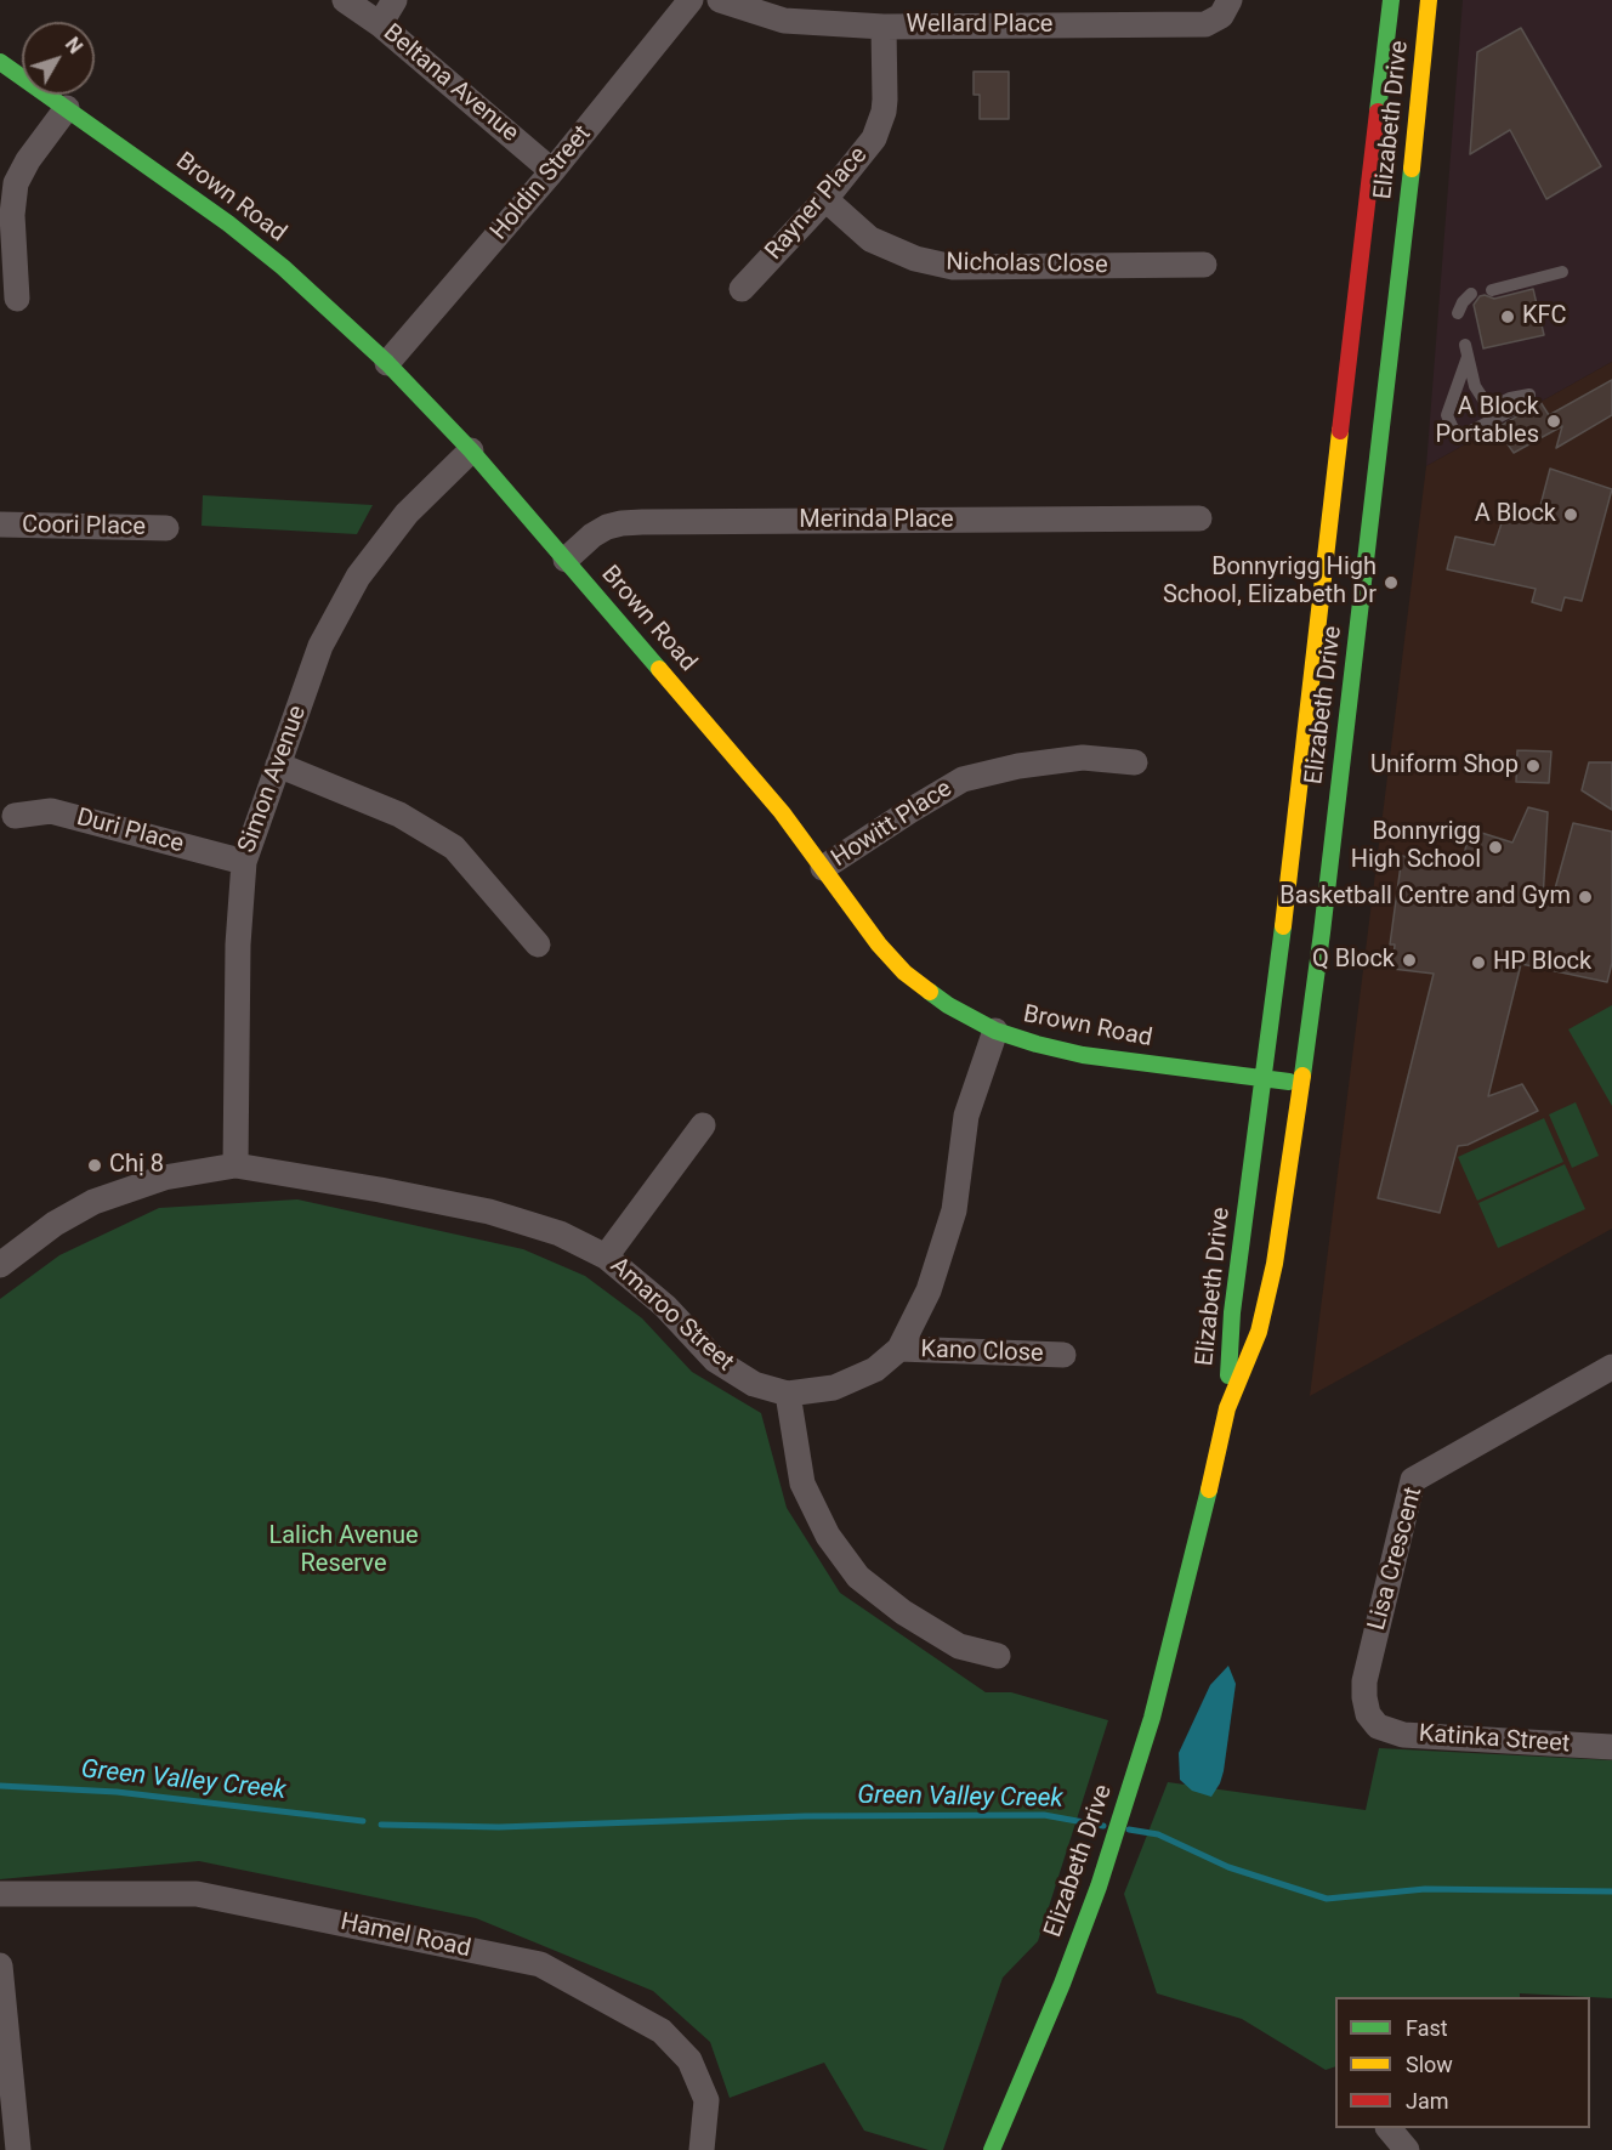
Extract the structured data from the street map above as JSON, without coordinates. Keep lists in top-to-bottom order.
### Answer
{
  "streets": {
    "main road": ["Elizabeth Drive", "Brown Road"],
    "street": [
      "Wellard Place",
      "Beltana Avenue",
      "Holdin Street",
      "Rayner Place",
      "Nicholas Close",
      "Merinda Place",
      "Coori Place",
      "Simon Avenue",
      "Howitt Place",
      "Duri Place",
      "Amaroo Street",
      "Kano Close",
      "Lisa Crescent",
      "Katinka Street",
      "Hamel Road"
    ]
  },
  "crossings": [
    ["Wellard Place", "Rayner Place"],
    ["Beltana Avenue", "Holdin Street"],
    ["Elizabeth Drive", "Brown Road"],
    ["Holdin Street", "Brown Road"],
    ["Brown Road", "Merinda Place"],
    ["Brown Road", "Simon Avenue"],
    ["Brown Road", "Howitt Place"],
    ["Brown Road", "Amaroo Street"],
    ["Rayner Place", "Nicholas Close"],
    ["Simon Avenue", "Duri Place"],
    ["Simon Avenue", "Amaroo Street"],
    ["Amaroo Street", "Kano Close"],
    ["Lisa Crescent", "Katinka Street"]
  ],
  "water": ["Green Valley Creek"],
  "parks": ["Lalich Avenue Reserve"],
  "places": [
    "KFC",
    "A Block Portables",
    "A Block",
    "Bonnyrigg High School, Elizabeth Dr",
    "Uniform Shop",
    "Bonnyrigg High School",
    "Basketball Centre and Gym",
    "Q Block",
    "HP Block",
    "Chị 8"
  ],
  "legend": ["Fast", "Slow", "Jam"],
  "north": "top right"
}
